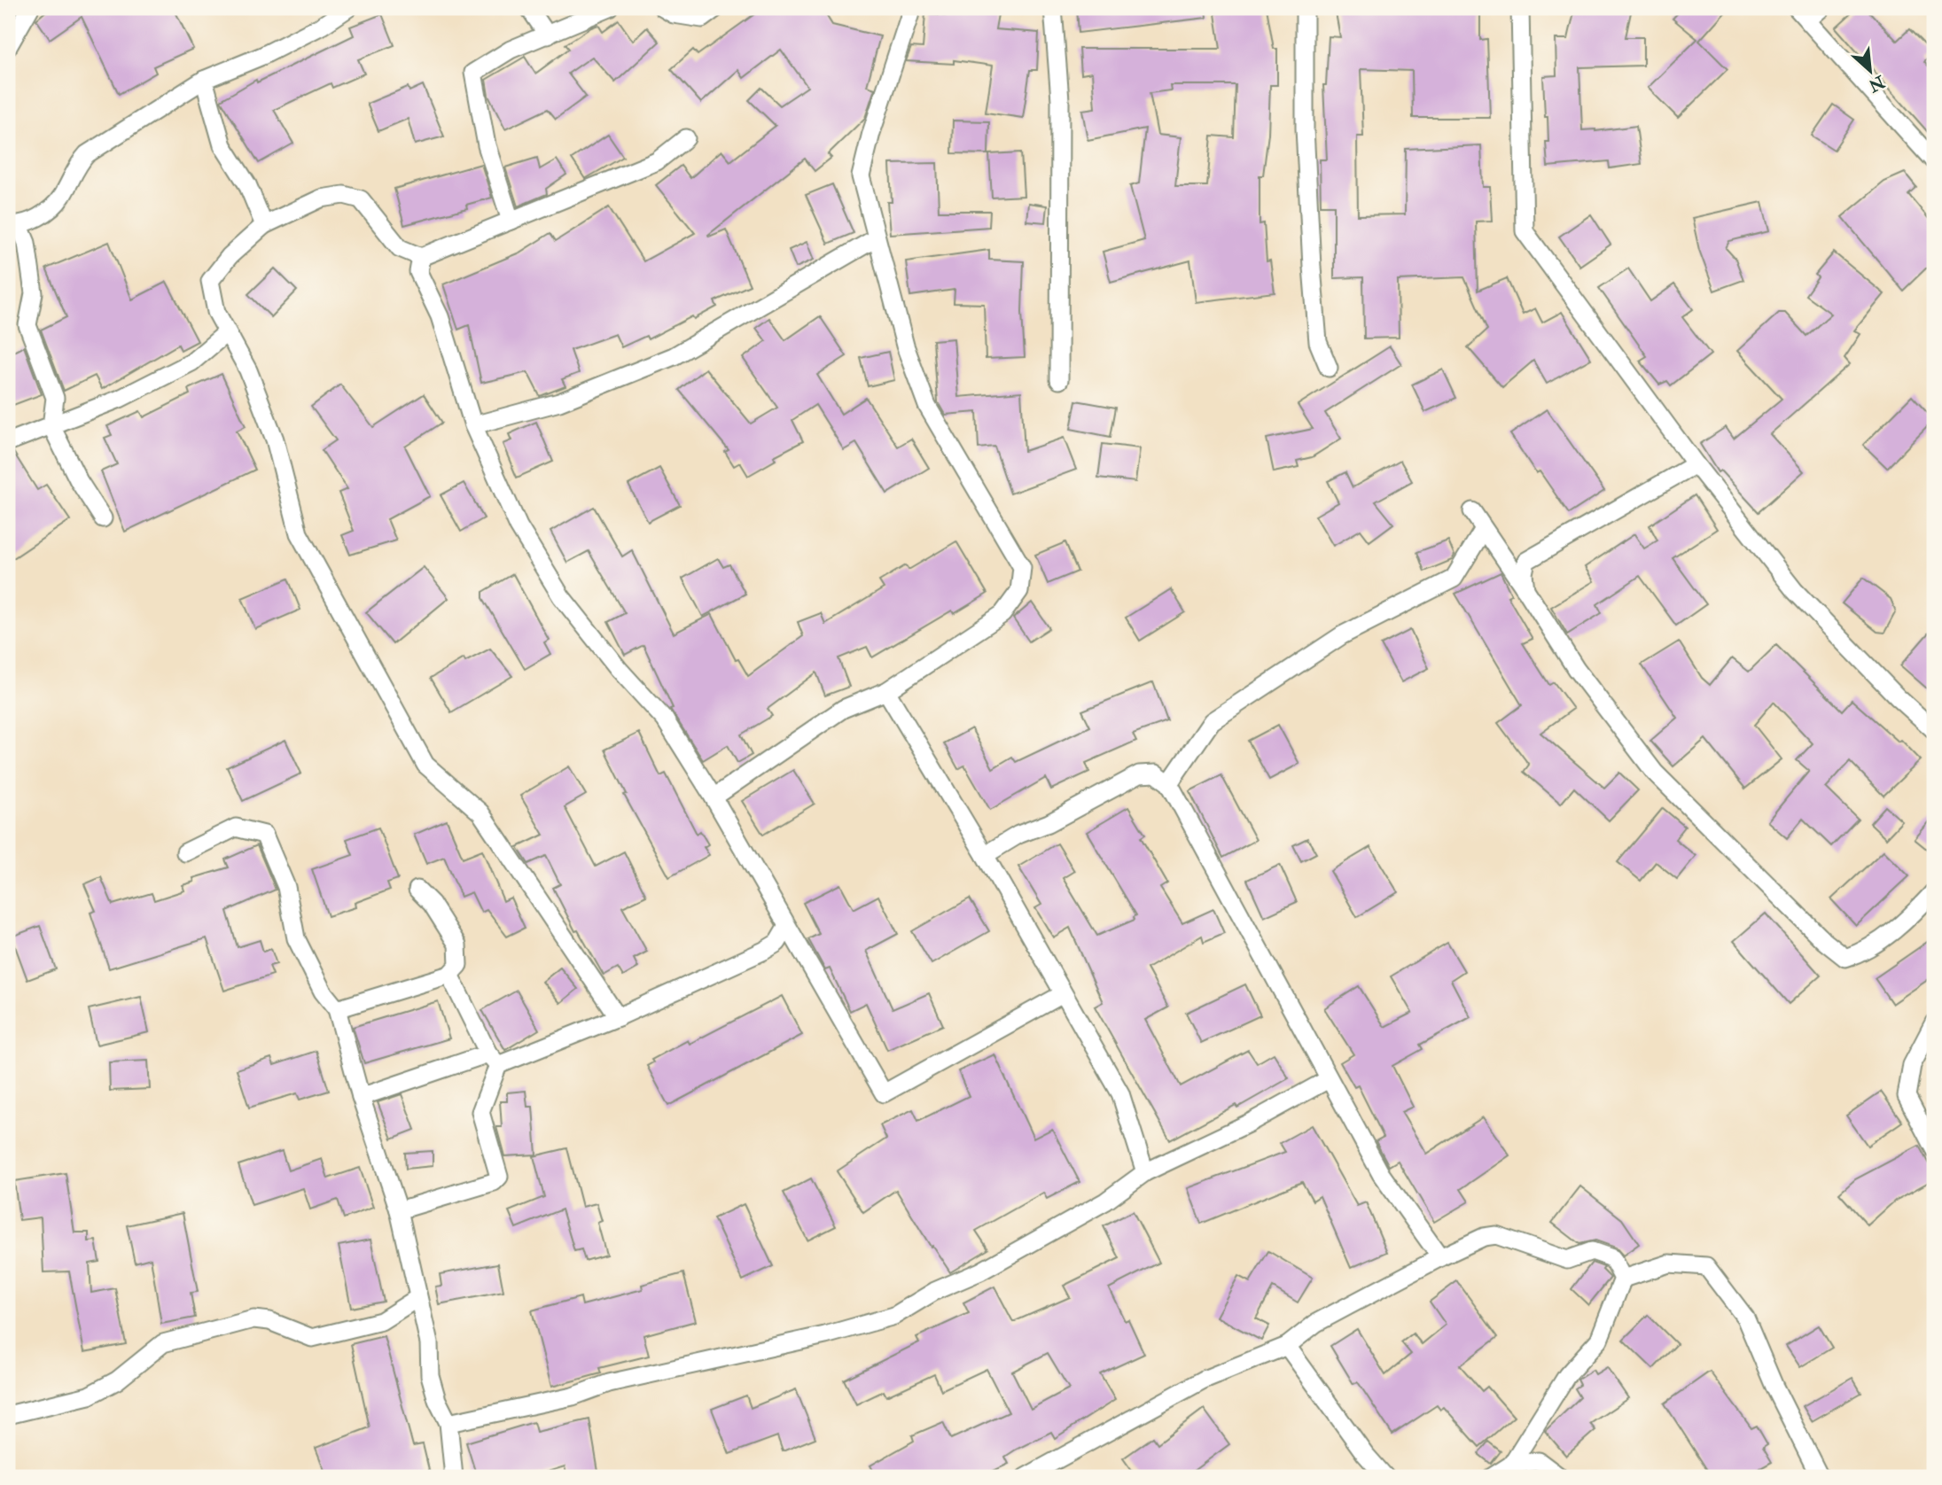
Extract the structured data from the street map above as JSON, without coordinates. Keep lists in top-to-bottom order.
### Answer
{
  "north": "bottom right"
}
